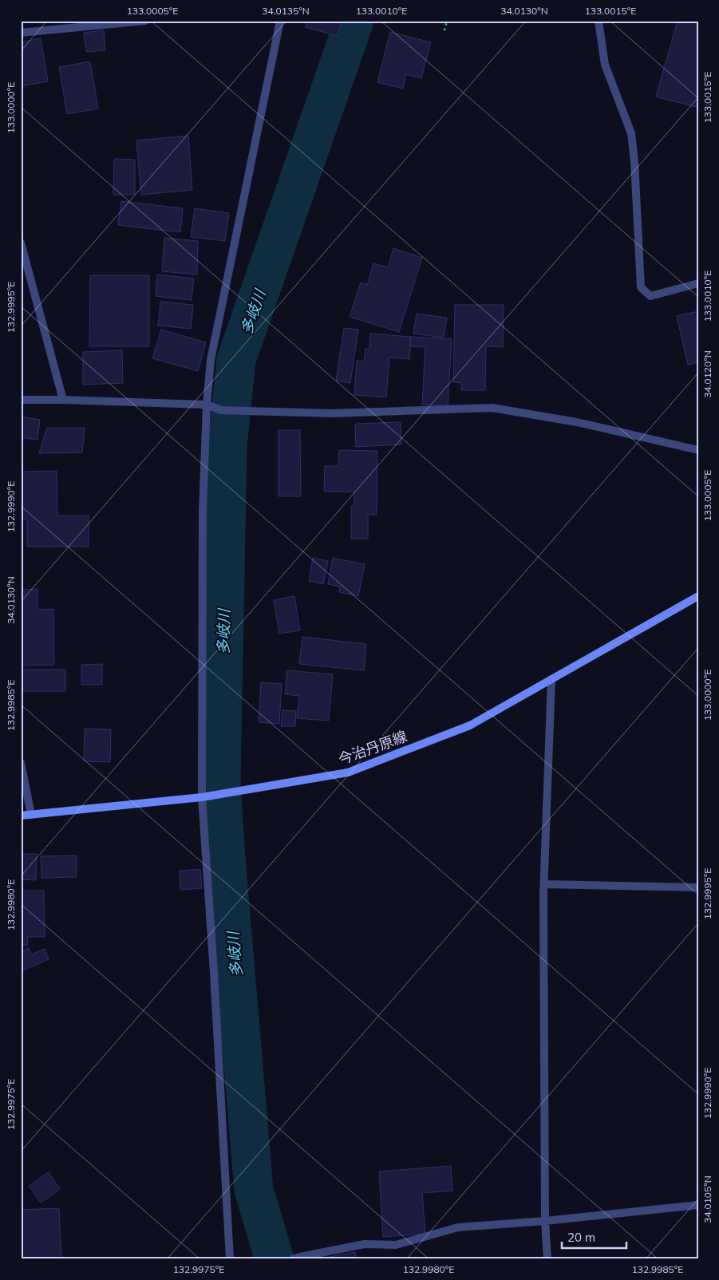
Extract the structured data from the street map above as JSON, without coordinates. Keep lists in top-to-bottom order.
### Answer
{
  "streets": {
    "main road": ["今治丹原線"]
  },
  "water": ["多岐川"],
  "scale_bar": "20 m",
  "coordinates": [
    "133.0005°E",
    "34.0135°N",
    "133.0010°E",
    "34.0130°N",
    "133.0015°E",
    "133.0000°E",
    "132.9995°E",
    "34.0120°N",
    "132.9990°E",
    "132.9985°E",
    "132.9980°E",
    "132.9975°E",
    "34.0105°N"
  ]
}
